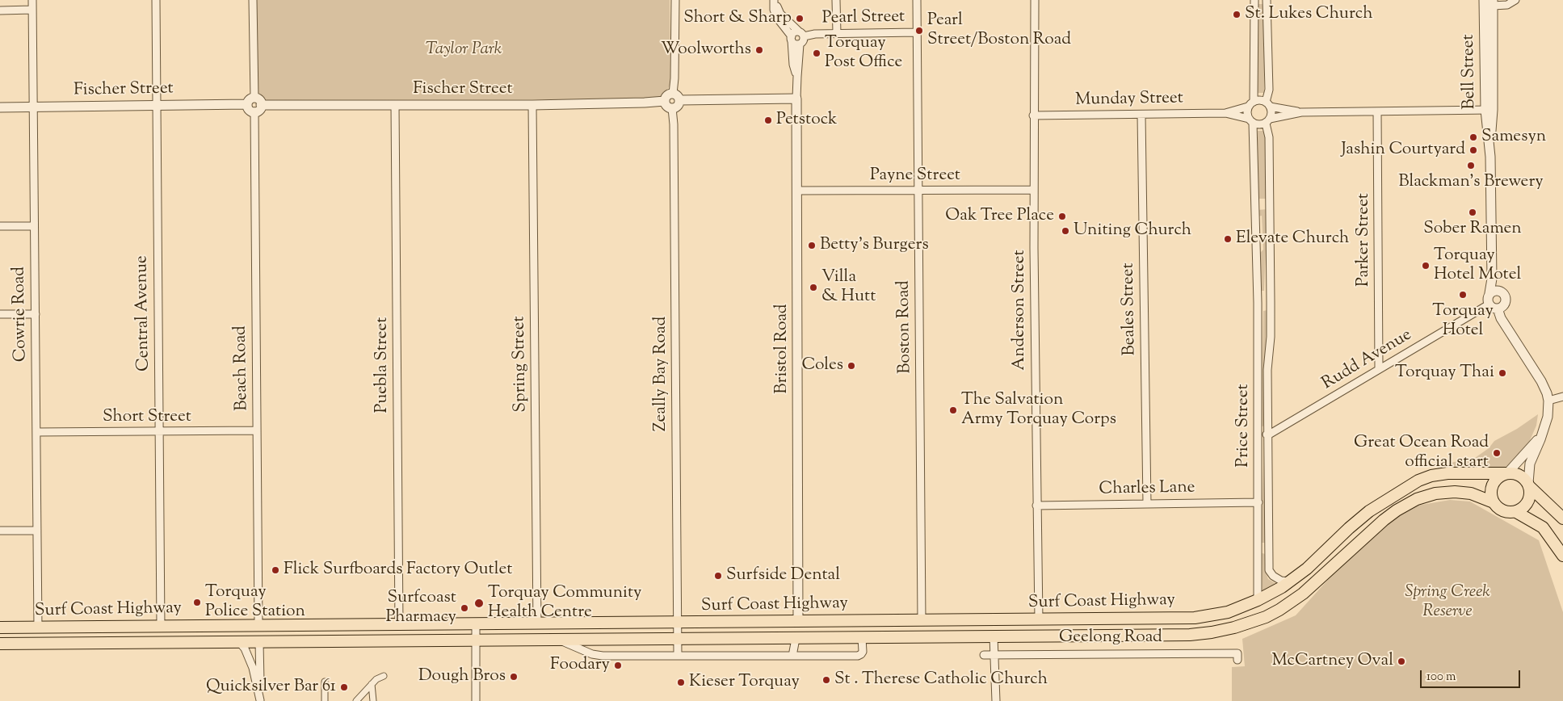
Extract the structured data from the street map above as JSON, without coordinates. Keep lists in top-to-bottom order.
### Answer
{
  "streets": {
    "main road": ["Surf Coast Highway"],
    "street": [
      "Pearl Street",
      "Bell Street",
      "Fischer Street",
      "Munday Street",
      "Payne Street",
      "Parker Street",
      "Beales Street",
      "Anderson Street",
      "Central Avenue",
      "Cowrie Road",
      "Boston Road",
      "Bristol Road",
      "Rudd Avenue",
      "Spring Street",
      "Puebla Street",
      "Beach Road",
      "Zeally Bay Road",
      "Short Street",
      "Price Street",
      "Charles Lane",
      "Geelong Road"
    ]
  },
  "crossings": [
    ["Pearl Street", "Boston Road"],
    ["Pearl Street", "Bristol Road"],
    ["Bell Street", "Rudd Avenue"],
    ["Bell Street", "Surf Coast Highway"],
    ["Fischer Street", "Central Avenue"],
    ["Fischer Street", "Cowrie Road"],
    ["Fischer Street", "Spring Street"],
    ["Fischer Street", "Puebla Street"],
    ["Fischer Street", "Beach Road"],
    ["Fischer Street", "Zeally Bay Road"],
    ["Munday Street", "Beales Street"],
    ["Munday Street", "Anderson Street"],
    ["Munday Street", "Price Street"],
    ["Payne Street", "Anderson Street"],
    ["Payne Street", "Boston Road"],
    ["Payne Street", "Bristol Road"],
    ["Parker Street", "Rudd Avenue"],
    ["Beales Street", "Charles Lane"],
    ["Anderson Street", "Charles Lane"],
    ["Anderson Street", "Surf Coast Highway"],
    ["Central Avenue", "Short Street"],
    ["Central Avenue", "Surf Coast Highway"],
    ["Cowrie Road", "Short Street"],
    ["Cowrie Road", "Surf Coast Highway"],
    ["Boston Road", "Surf Coast Highway"],
    ["Bristol Road", "Surf Coast Highway"],
    ["Rudd Avenue", "Price Street"],
    ["Spring Street", "Surf Coast Highway"],
    ["Puebla Street", "Surf Coast Highway"],
    ["Beach Road", "Short Street"],
    ["Beach Road", "Surf Coast Highway"],
    ["Zeally Bay Road", "Surf Coast Highway"],
    ["Price Street", "Charles Lane"],
    ["Price Street", "Surf Coast Highway"]
  ],
  "parks": ["Taylor Park", "Spring Creek Reserve"],
  "places": [
    "St. Lukes Church",
    "Short & Sharp",
    "Pearl Street/Boston Road",
    "Woolworths",
    "Torquay Post Office",
    "Petstock",
    "Samesyn",
    "Jashin Courtyard",
    "Blackman's Brewery",
    "Sober Ramen",
    "Oak Tree Place",
    "Uniting Church",
    "Elevate Church",
    "Betty's Burgers",
    "Torquay Hotel Motel",
    "Villa & Hutt",
    "Torquay Hotel",
    "Coles",
    "Torquay Thai",
    "The Salvation Army Torquay Corps",
    "Great Ocean Road official start",
    "Flick Surfboards Factory Outlet",
    "Surfside Dental",
    "Torquay Police Station",
    "Torquay Community Health Centre",
    "Surfcoast Pharmacy",
    "McCartney Oval",
    "Foodary",
    "Dough Bros",
    "St . Therese Catholic Church",
    "Kieser Torquay",
    "Quicksilver Bar 61"
  ],
  "scale_bar": "100 m"
}
